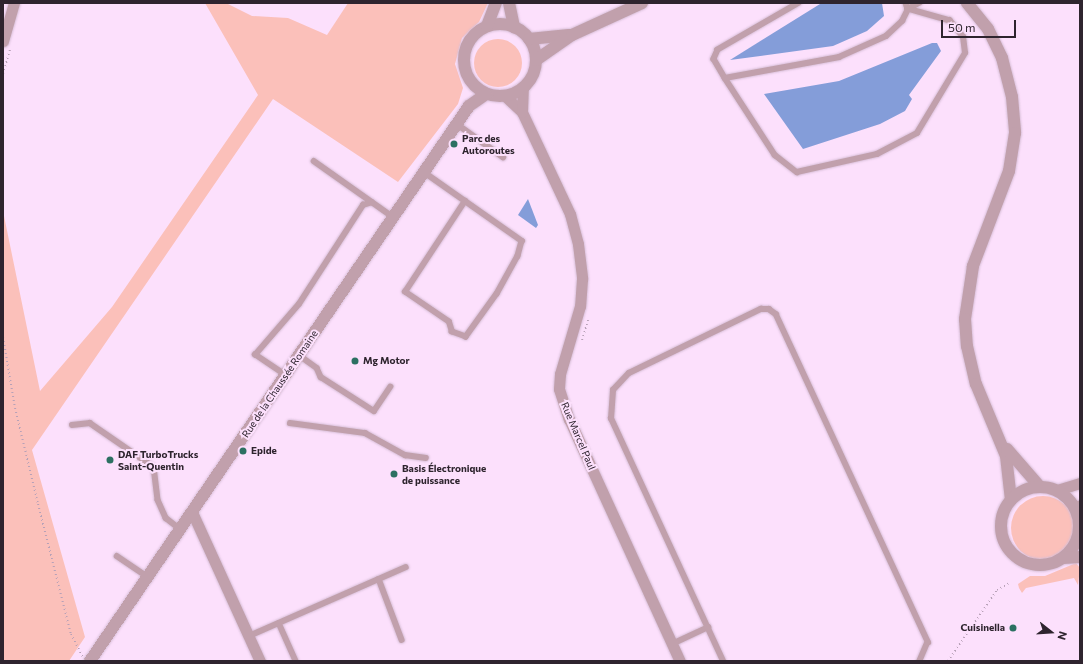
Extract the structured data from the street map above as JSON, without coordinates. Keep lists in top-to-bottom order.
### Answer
{
  "streets": {
    "street": ["Rue de la Chaussée Romaine", "Rue Marcel Paul"]
  },
  "crossings": [
    ["Rue de la Chaussée Romaine", "Rue Marcel Paul"]
  ],
  "places": [
    "Parc des Autoroutes",
    "Mg Motor",
    "Epide",
    "DAF TurboTrucks Saint-Quentin",
    "Basis Électronique de puissance",
    "Cuisinella"
  ],
  "scale_bar": "50 m",
  "north": "right"
}
